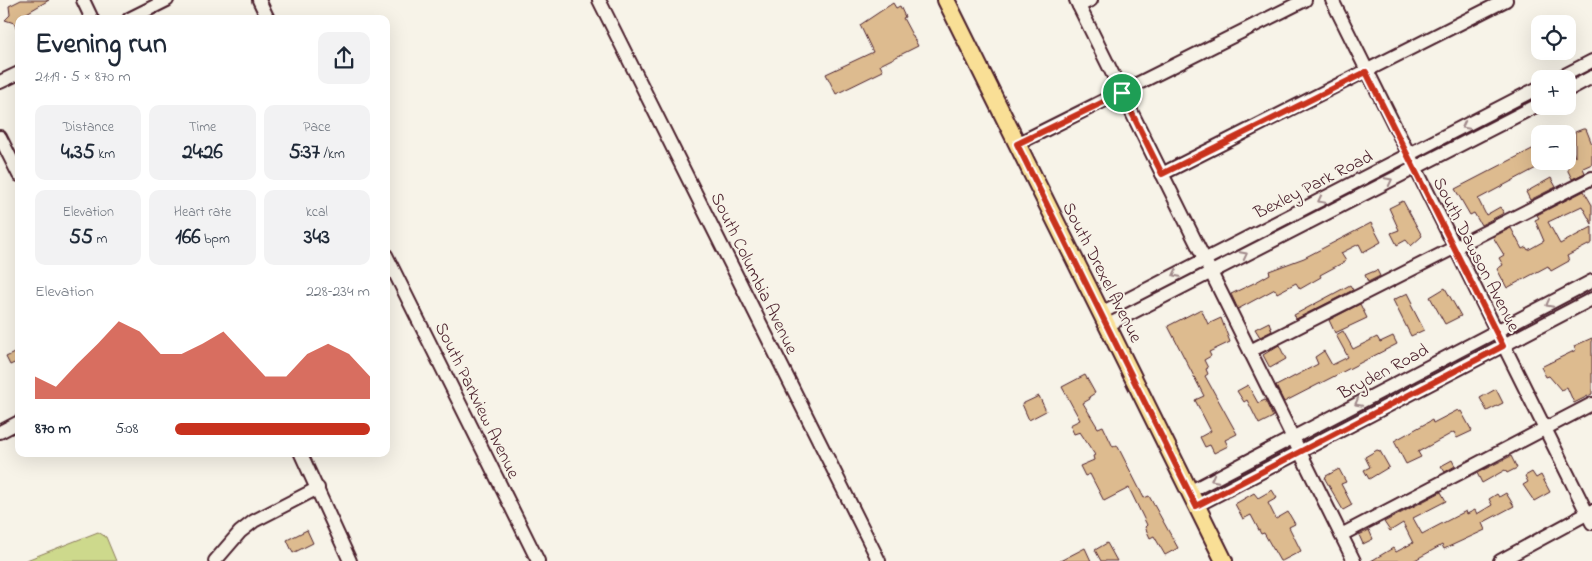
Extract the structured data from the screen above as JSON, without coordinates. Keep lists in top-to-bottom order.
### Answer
{
  "streets": {
    "main road": ["South Drexel Avenue"],
    "street": [
      "Bexley Park Road",
      "South Dawson Avenue",
      "South Columbia Avenue",
      "Bryden Road",
      "South Parkview Avenue"
    ]
  },
  "crossings": [
    ["Bexley Park Road", "South Dawson Avenue"],
    ["Bexley Park Road", "South Drexel Avenue"],
    ["South Dawson Avenue", "Bryden Road"],
    ["South Drexel Avenue", "Bryden Road"]
  ],
  "page": {
    "map_buttons": ["+", "−"],
    "heading": ["Evening run", "21:19 · 5 × 870 m"],
    "stats": [
      ["Distance", "4.35 km"],
      ["Time", "24:26"],
      ["Pace", "5:37 /km"],
      ["Elevation", "55 m"],
      ["Heart rate", "166 bpm"],
      ["kcal", "343"]
    ],
    "chart": ["Elevation", "228–234 m"],
    "list": [
      {
        "name": "870 m",
        "note": "5:08"
      }
    ]
  }
}
